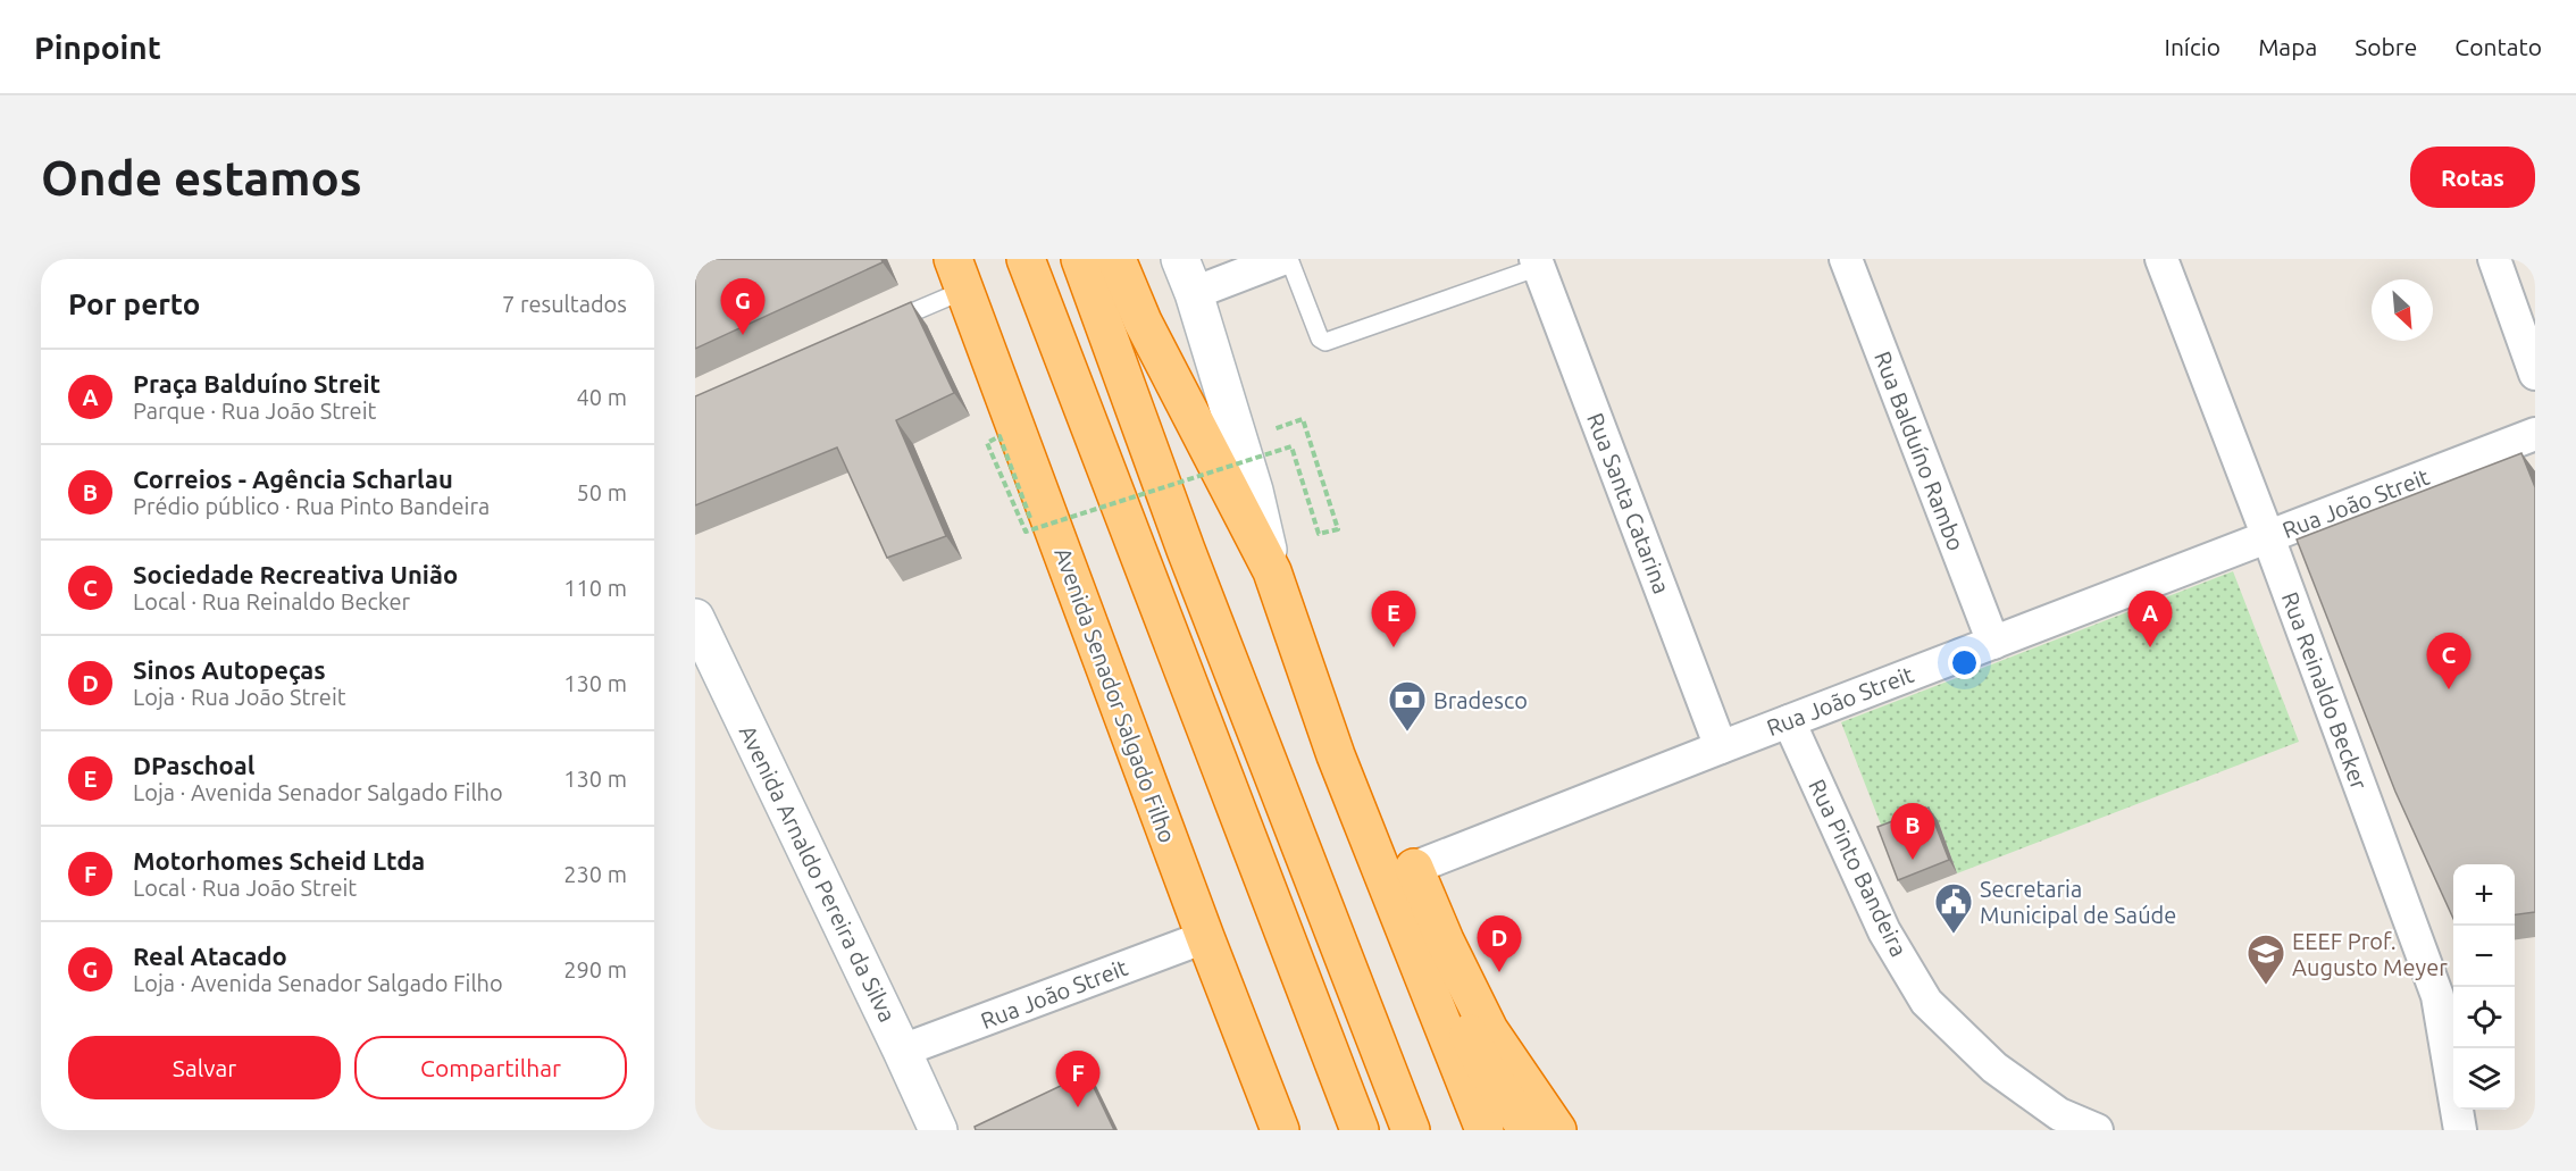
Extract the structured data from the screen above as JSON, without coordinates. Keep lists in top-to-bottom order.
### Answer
{
  "streets": {
    "highway": ["Avenida Senador Salgado Filho"],
    "street": [
      "Rua Balduíno Rambo",
      "Rua Santa Catarina",
      "Rua João Streit",
      "Rua Reinaldo Becker",
      "Rua Pinto Bandeira",
      "Avenida Arnaldo Pereira da Silva"
    ]
  },
  "crossings": [
    ["Rua Balduíno Rambo", "Rua João Streit"],
    ["Rua Santa Catarina", "Rua João Streit"],
    ["Rua João Streit", "Rua Reinaldo Becker"],
    ["Rua João Streit", "Avenida Senador Salgado Filho"],
    ["Rua João Streit", "Rua Pinto Bandeira"],
    ["Rua João Streit", "Avenida Arnaldo Pereira da Silva"]
  ],
  "places": {
    "bank": ["Bradesco"],
    "public building": ["Secretaria Municipal de Saúde"],
    "school or university": ["EEEF Prof. Augusto Meyer"]
  },
  "north": "bottom right",
  "page": {
    "header": "Pinpoint",
    "nav": [
      "Início",
      "Mapa",
      "Sobre",
      "Contato"
    ],
    "buttons": [
      "Rotas",
      ["Salvar", "Compartilhar"]
    ],
    "title": "Onde estamos",
    "heading": ["Por perto", "7 resultados"],
    "pins": [
      "G",
      "A",
      "E",
      "C",
      "B",
      "D",
      "F"
    ],
    "list": [
      {
        "mark": "A",
        "name": "Praça Balduíno Streit",
        "note": "Parque · Rua João Streit",
        "value": "40 m"
      },
      {
        "mark": "B",
        "name": "Correios - Agência Scharlau",
        "note": "Prédio público · Rua Pinto Bandeira",
        "value": "50 m"
      },
      {
        "mark": "C",
        "name": "Sociedade Recreativa União",
        "note": "Local · Rua Reinaldo Becker",
        "value": "110 m"
      },
      {
        "mark": "D",
        "name": "Sinos Autopeças",
        "note": "Loja · Rua João Streit",
        "value": "130 m"
      },
      {
        "mark": "E",
        "name": "DPaschoal",
        "note": "Loja · Avenida Senador Salgado Filho",
        "value": "130 m"
      },
      {
        "mark": "F",
        "name": "Motorhomes Scheid Ltda",
        "note": "Local · Rua João Streit",
        "value": "230 m"
      },
      {
        "mark": "G",
        "name": "Real Atacado",
        "note": "Loja · Avenida Senador Salgado Filho",
        "value": "290 m"
      }
    ],
    "map_buttons": ["+", "−"]
  }
}
